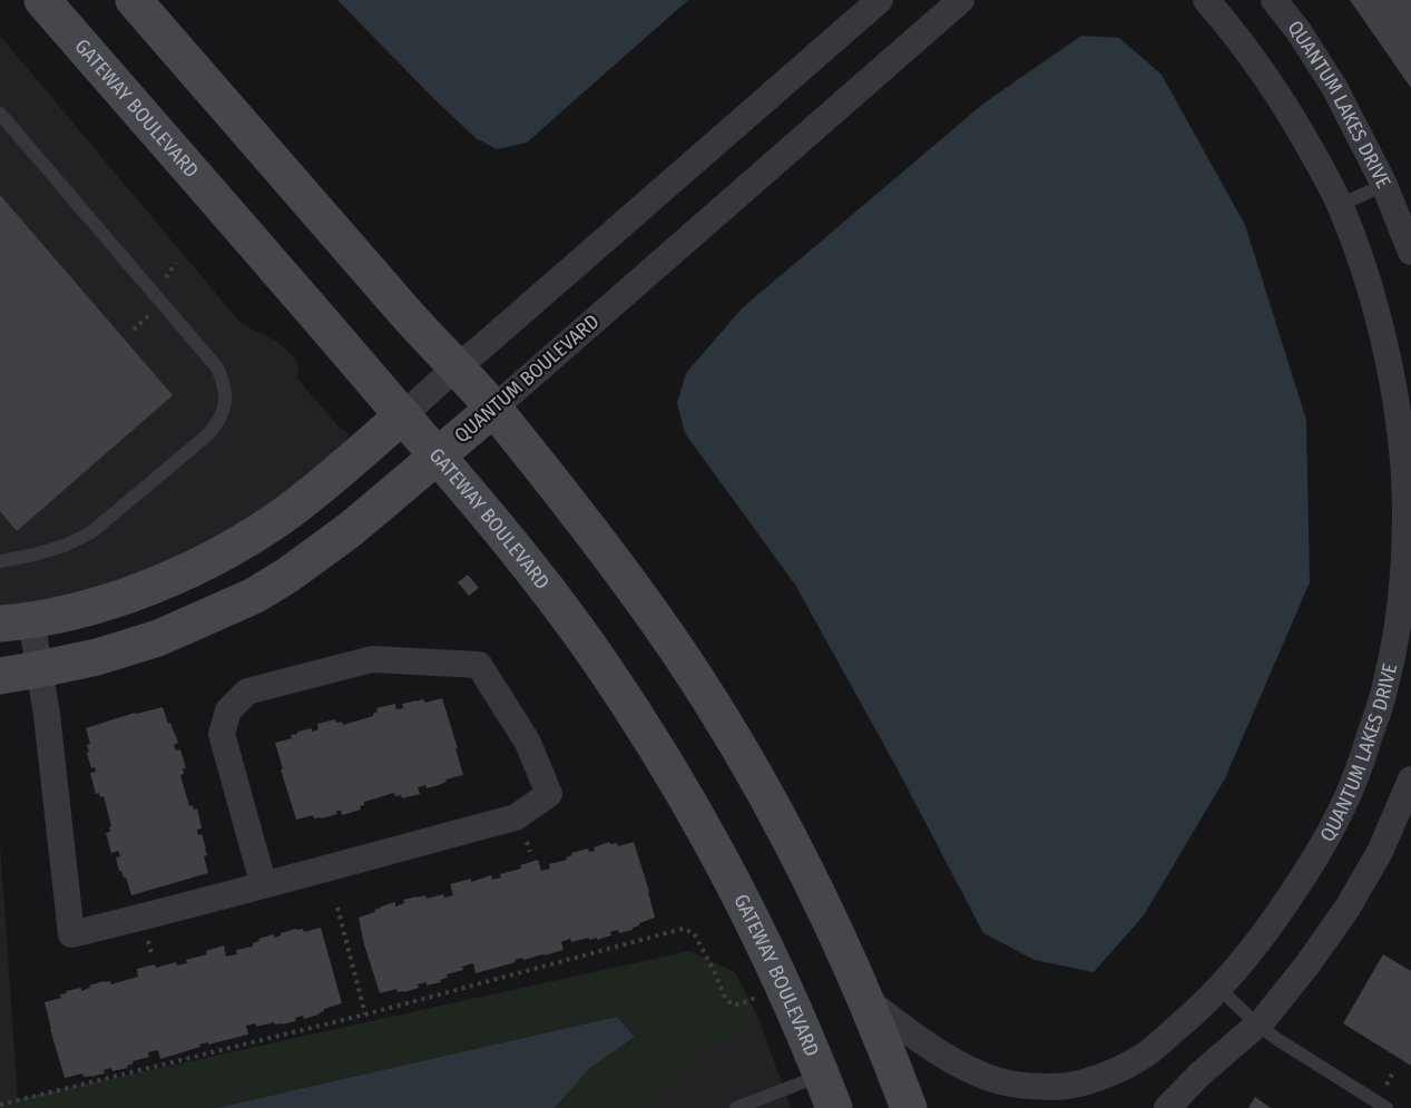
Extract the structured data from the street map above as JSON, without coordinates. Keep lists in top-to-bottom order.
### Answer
{
  "streets": {
    "main road": ["GATEWAY BOULEVARD", "QUANTUM BOULEVARD"],
    "street": ["QUANTUM LAKES DRIVE"]
  },
  "crossings": [
    ["GATEWAY BOULEVARD", "QUANTUM BOULEVARD"]
  ]
}
